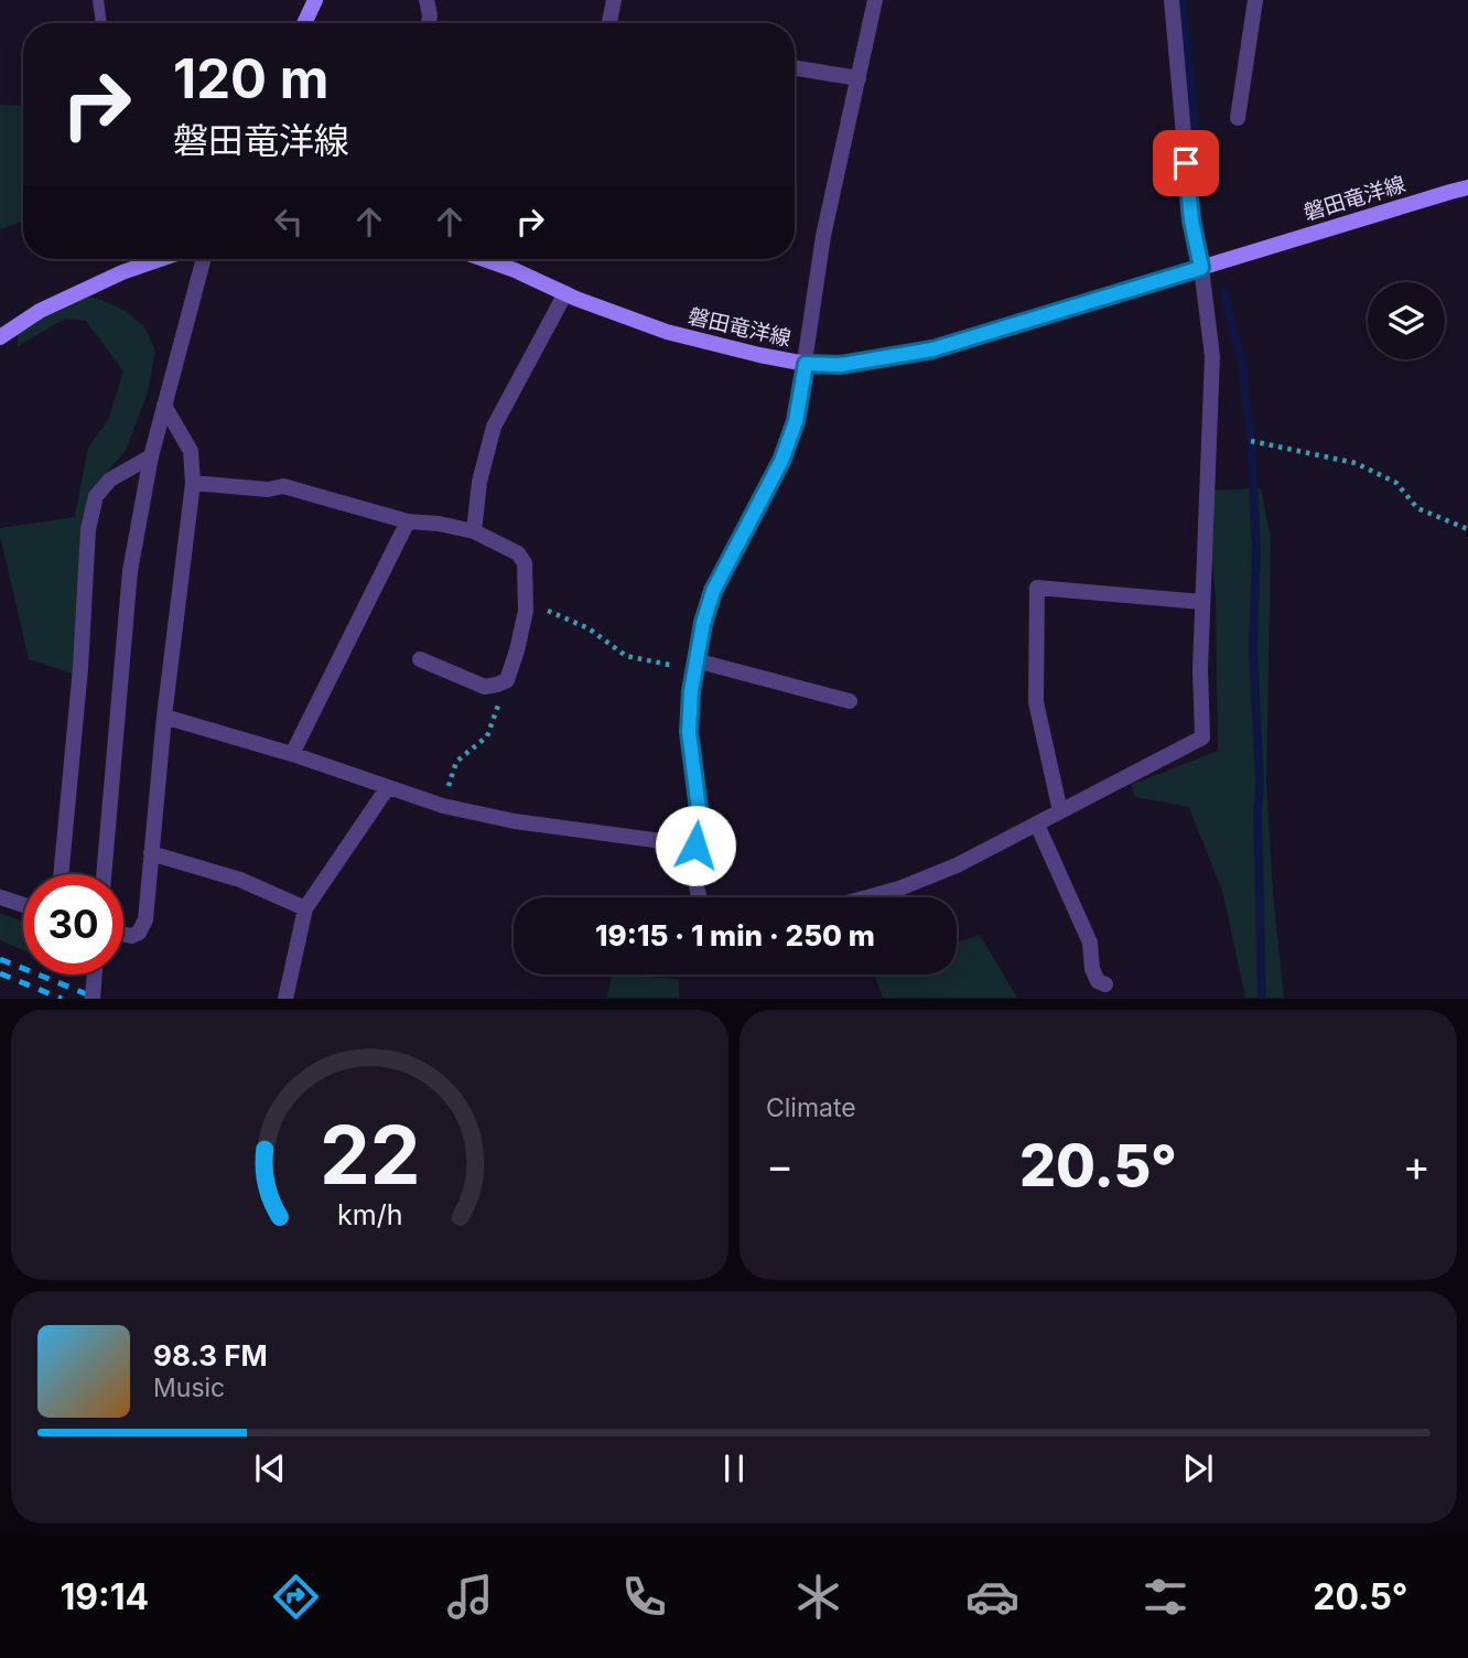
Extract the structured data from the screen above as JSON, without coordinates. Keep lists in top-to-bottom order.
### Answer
{
  "streets": {
    "main road": ["磐田竜洋線"]
  },
  "page": {
    "turn": ["120 m", "磐田竜洋線"],
    "limit": "30",
    "trip": "19:15 · 1 min · 250 m",
    "tile": "Climate",
    "heat": ["−", "20.5°", "+"],
    "song": ["98.3 FM", "Music"],
    "tabs": ["19:14", "20.5°"],
    "gauge": ["22", "km/h"]
  }
}
